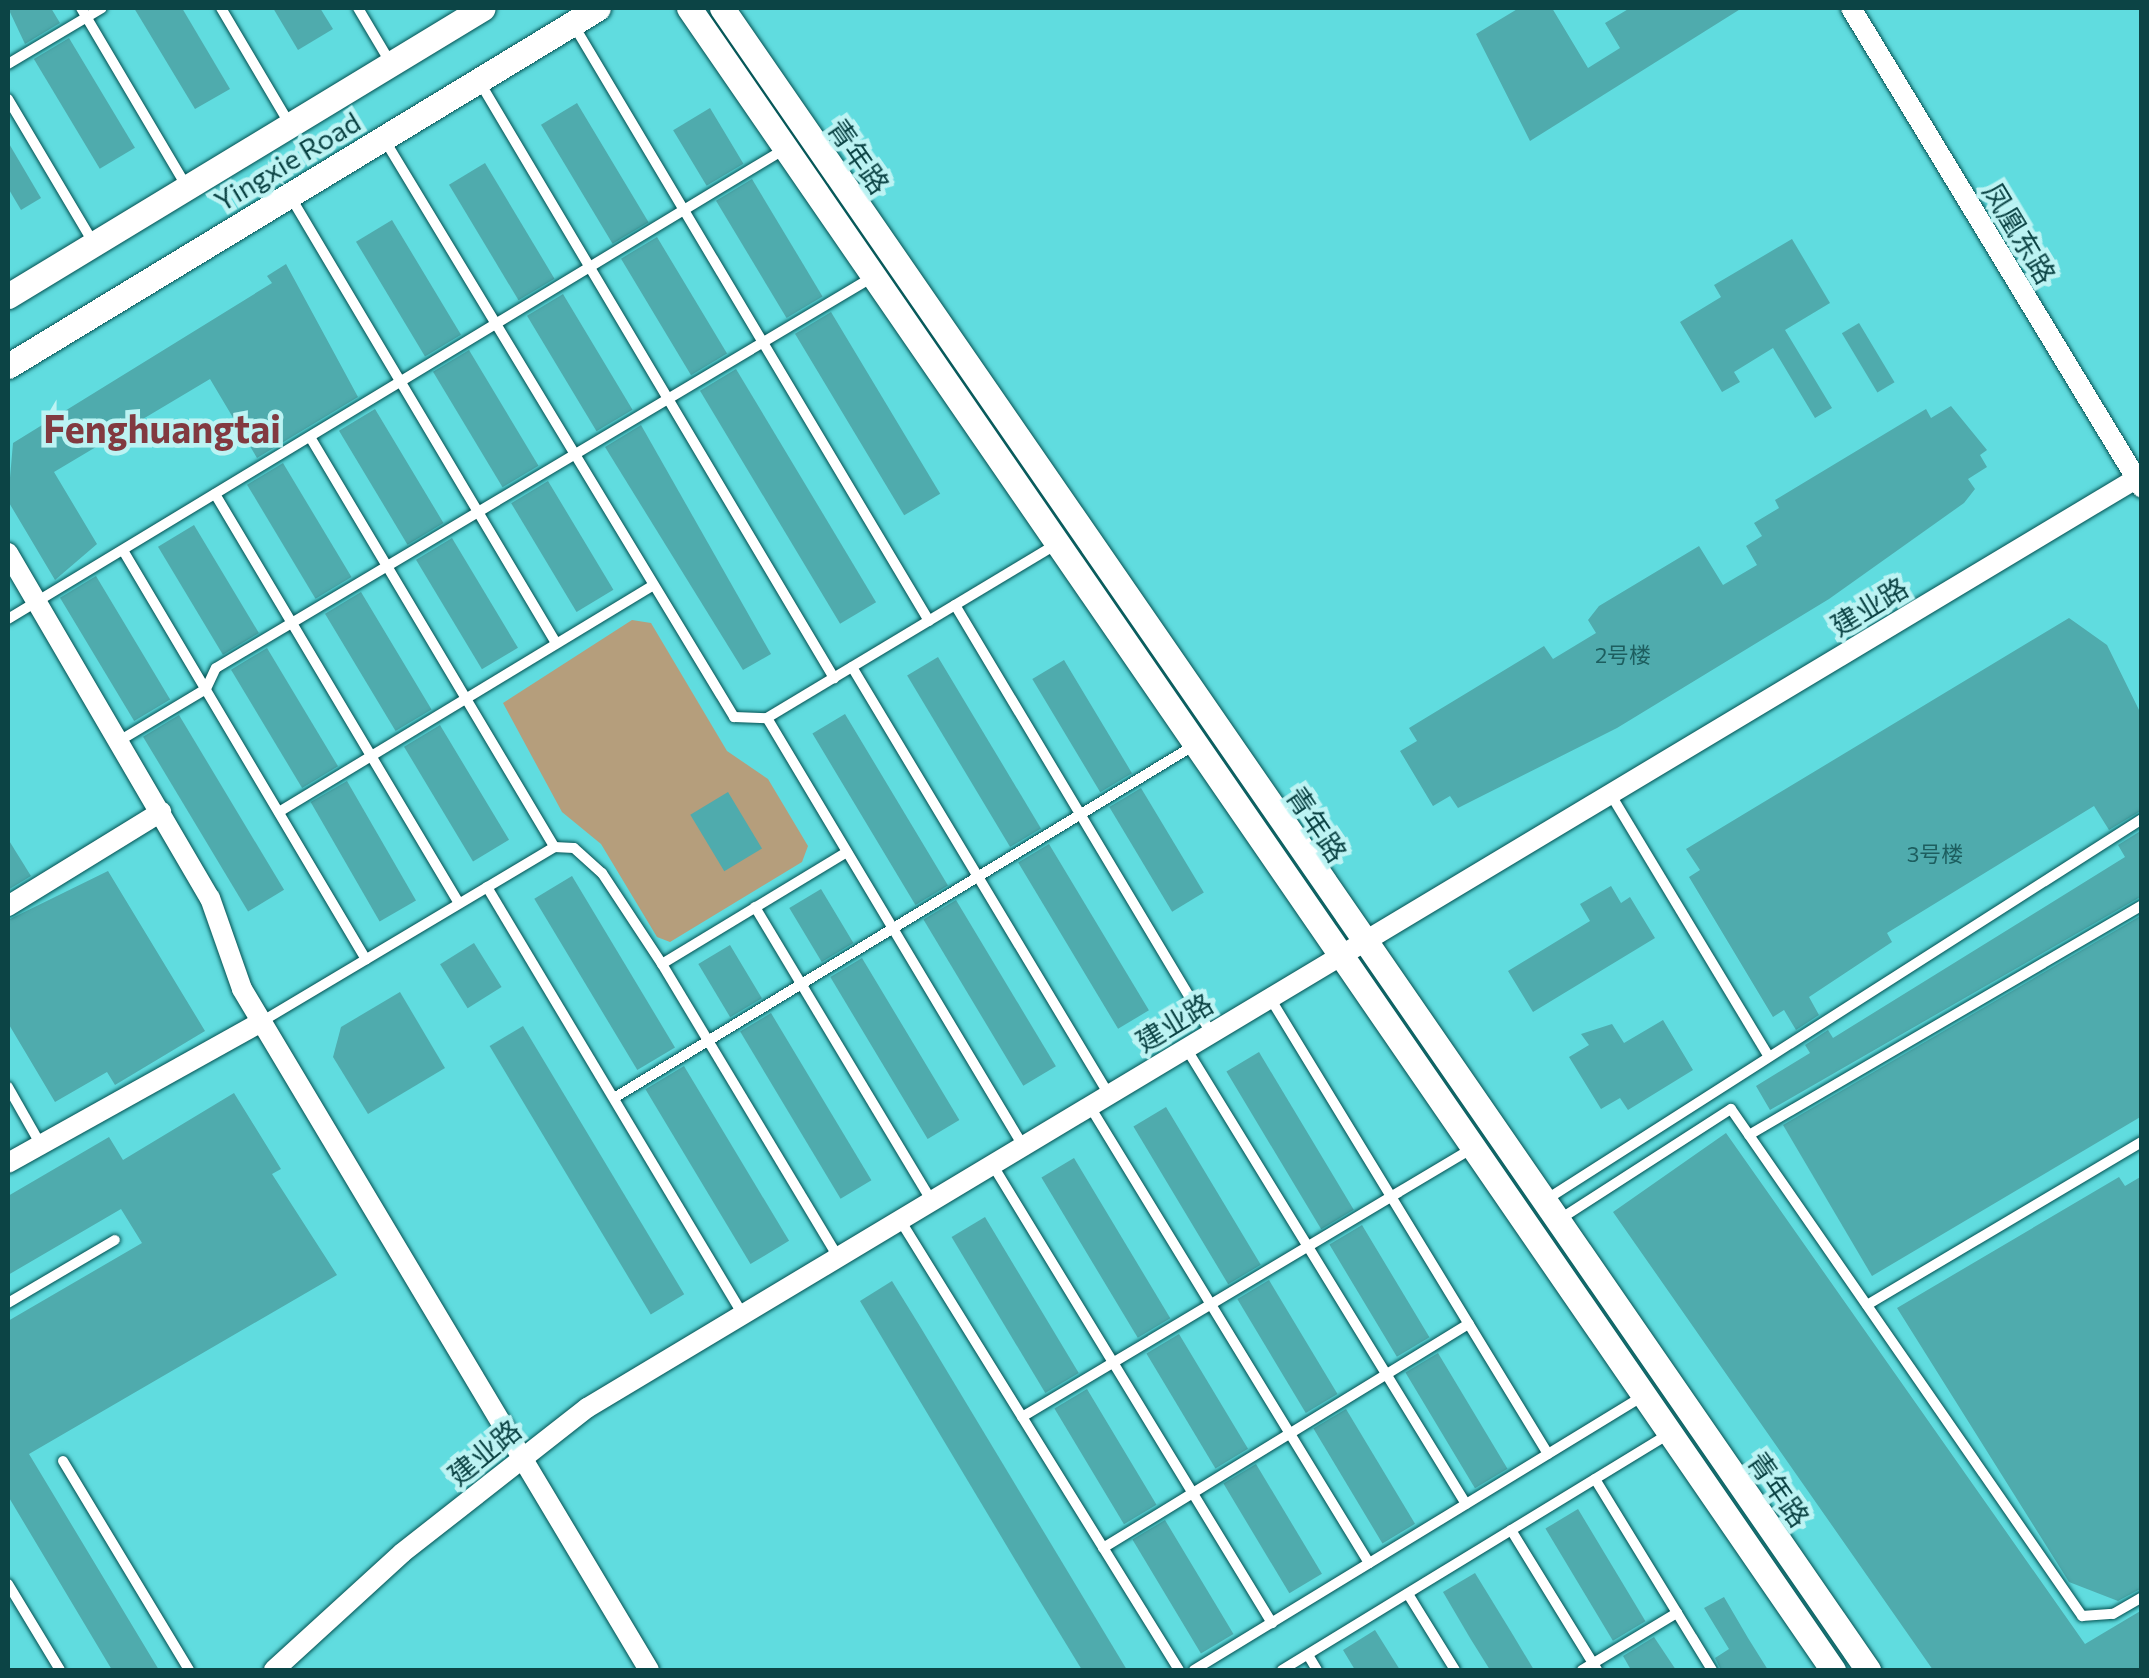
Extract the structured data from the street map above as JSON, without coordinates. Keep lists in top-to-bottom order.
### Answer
{
  "streets": {
    "street": [
      "青年路",
      "Yingxie Road",
      "凤凰东路",
      "建业路"
    ]
  },
  "crossings": [
    ["青年路", "建业路"],
    ["凤凰东路", "建业路"]
  ],
  "districts": ["Fenghuangtai"],
  "house_numbers": ["2号楼", "3号楼"]
}
